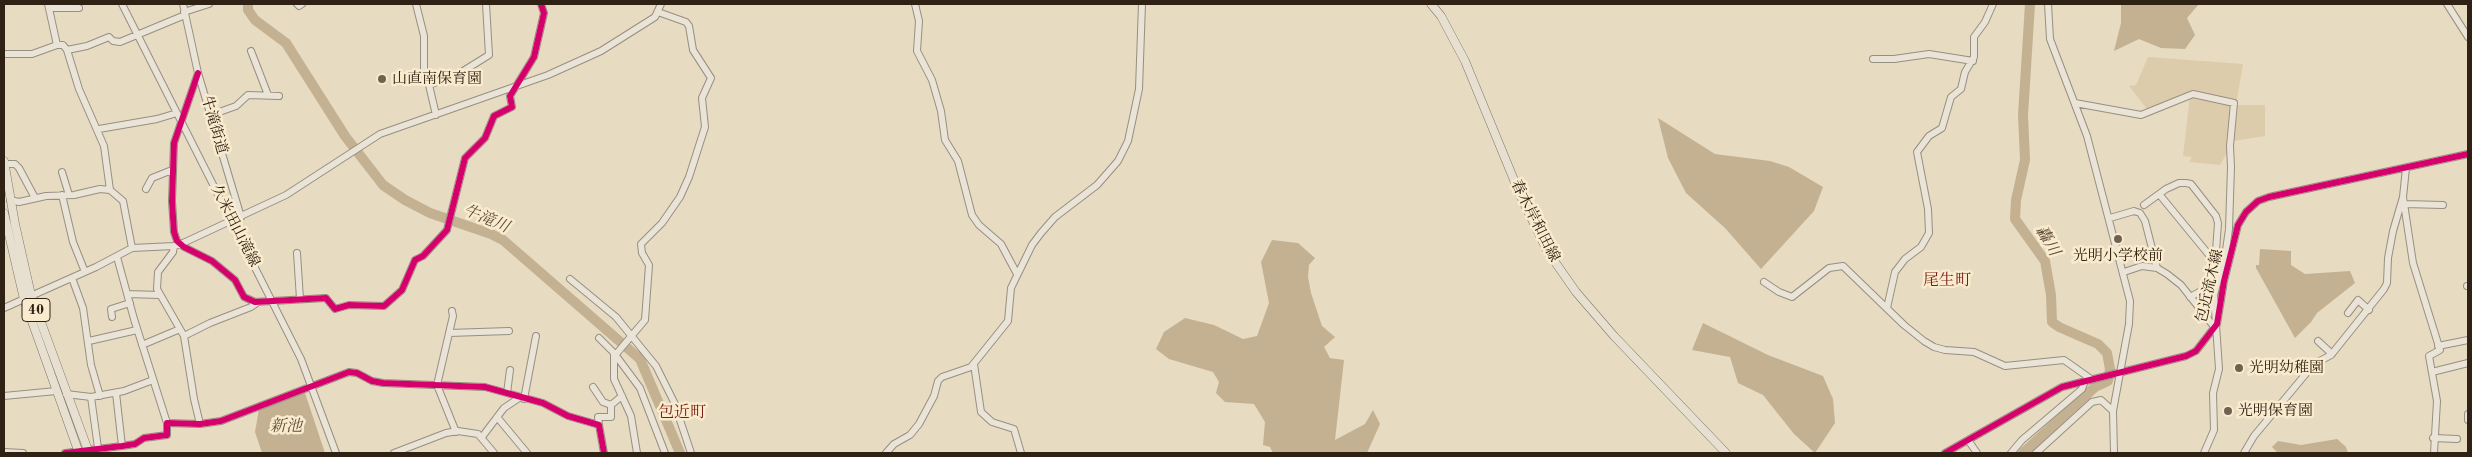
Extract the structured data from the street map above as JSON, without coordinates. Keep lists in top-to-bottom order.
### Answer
{
  "streets": {
    "main road": ["春木岸和田線", "40"],
    "street": ["牛滝街道", "久米田山滝線", "包近流木線"]
  },
  "districts": ["尾生町", "包近町"],
  "water": ["牛滝川", "轟川", "新池"],
  "places": [
    "山直南保育園",
    "光明小学校前",
    "光明幼稚園",
    "光明保育園"
  ]
}
